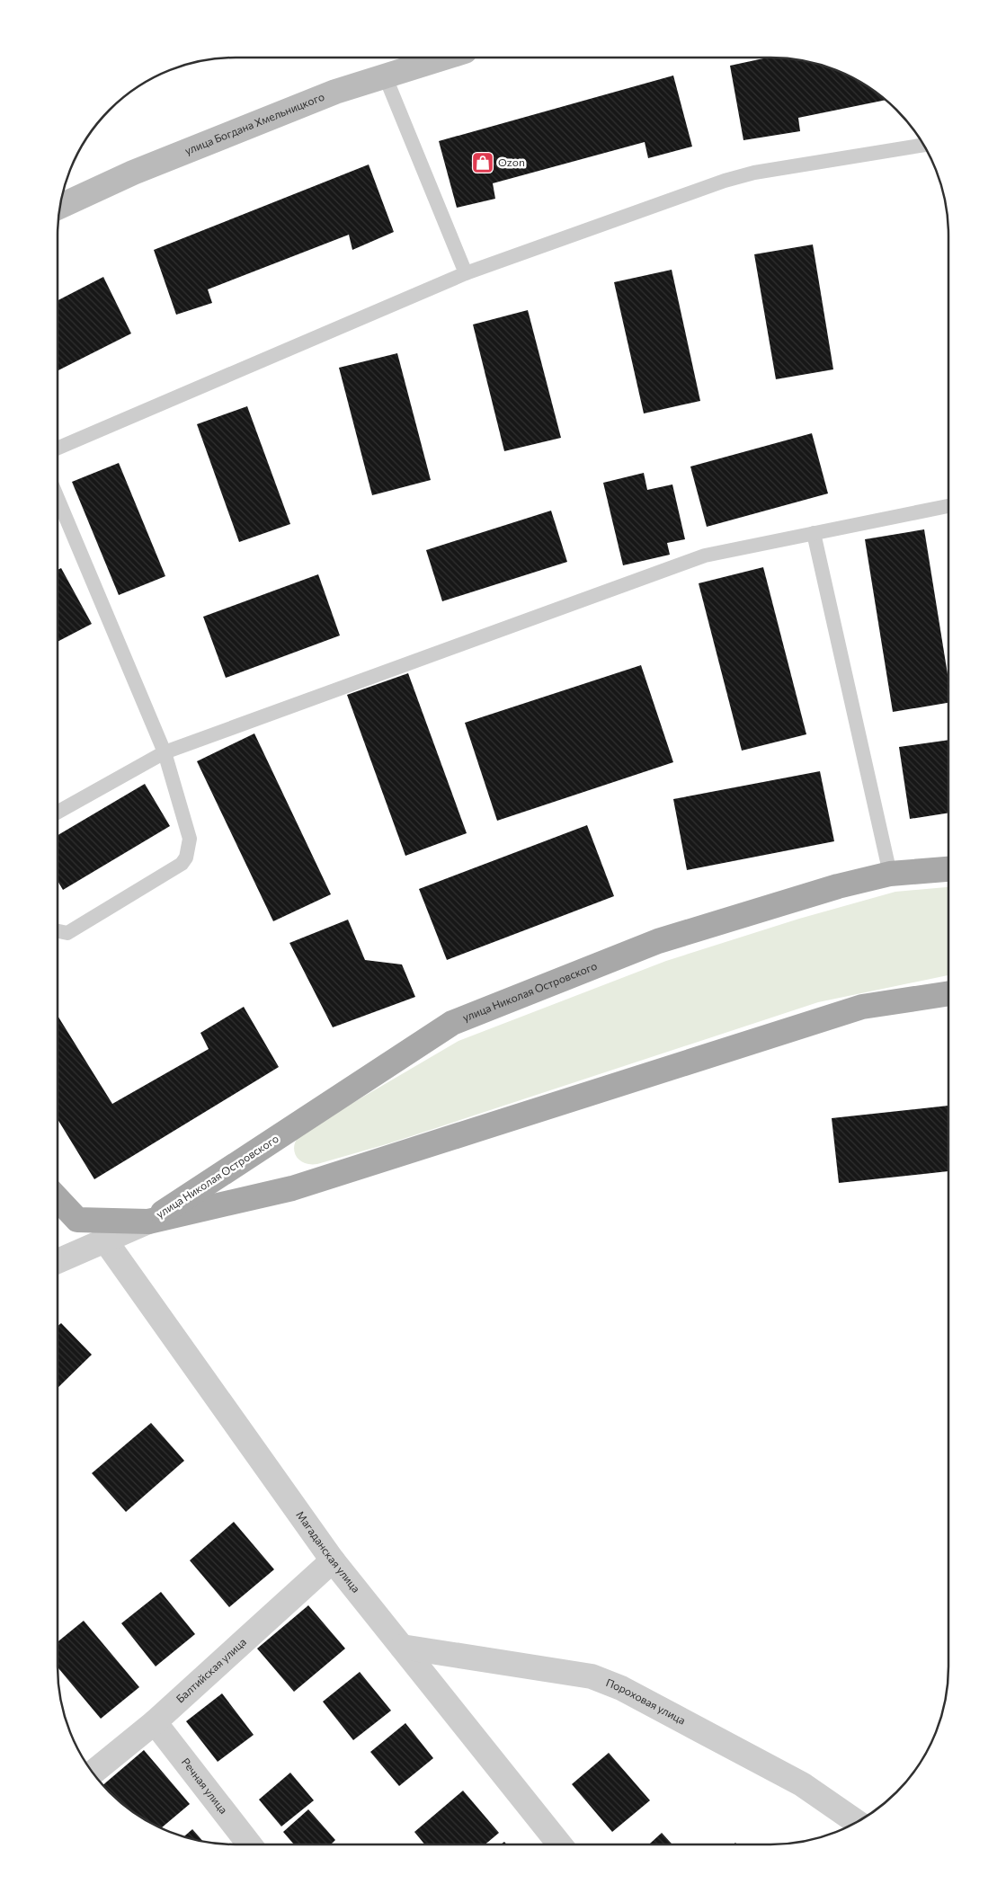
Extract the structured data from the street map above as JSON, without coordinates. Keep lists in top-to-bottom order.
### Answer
{
  "streets": {
    "main road": ["улица Богдана Хмельницкого", "улица Николая Островского"],
    "street": [
      "Магаданская улица",
      "Балтийская улица",
      "Пороховая улица",
      "Речная улица"
    ]
  },
  "crossings": [
    ["улица Николая Островского", "Магаданская улица"],
    ["Магаданская улица", "Балтийская улица"],
    ["Магаданская улица", "Пороховая улица"],
    ["Балтийская улица", "Речная улица"]
  ],
  "places": {
    "shop": ["Ozon"]
  }
}
